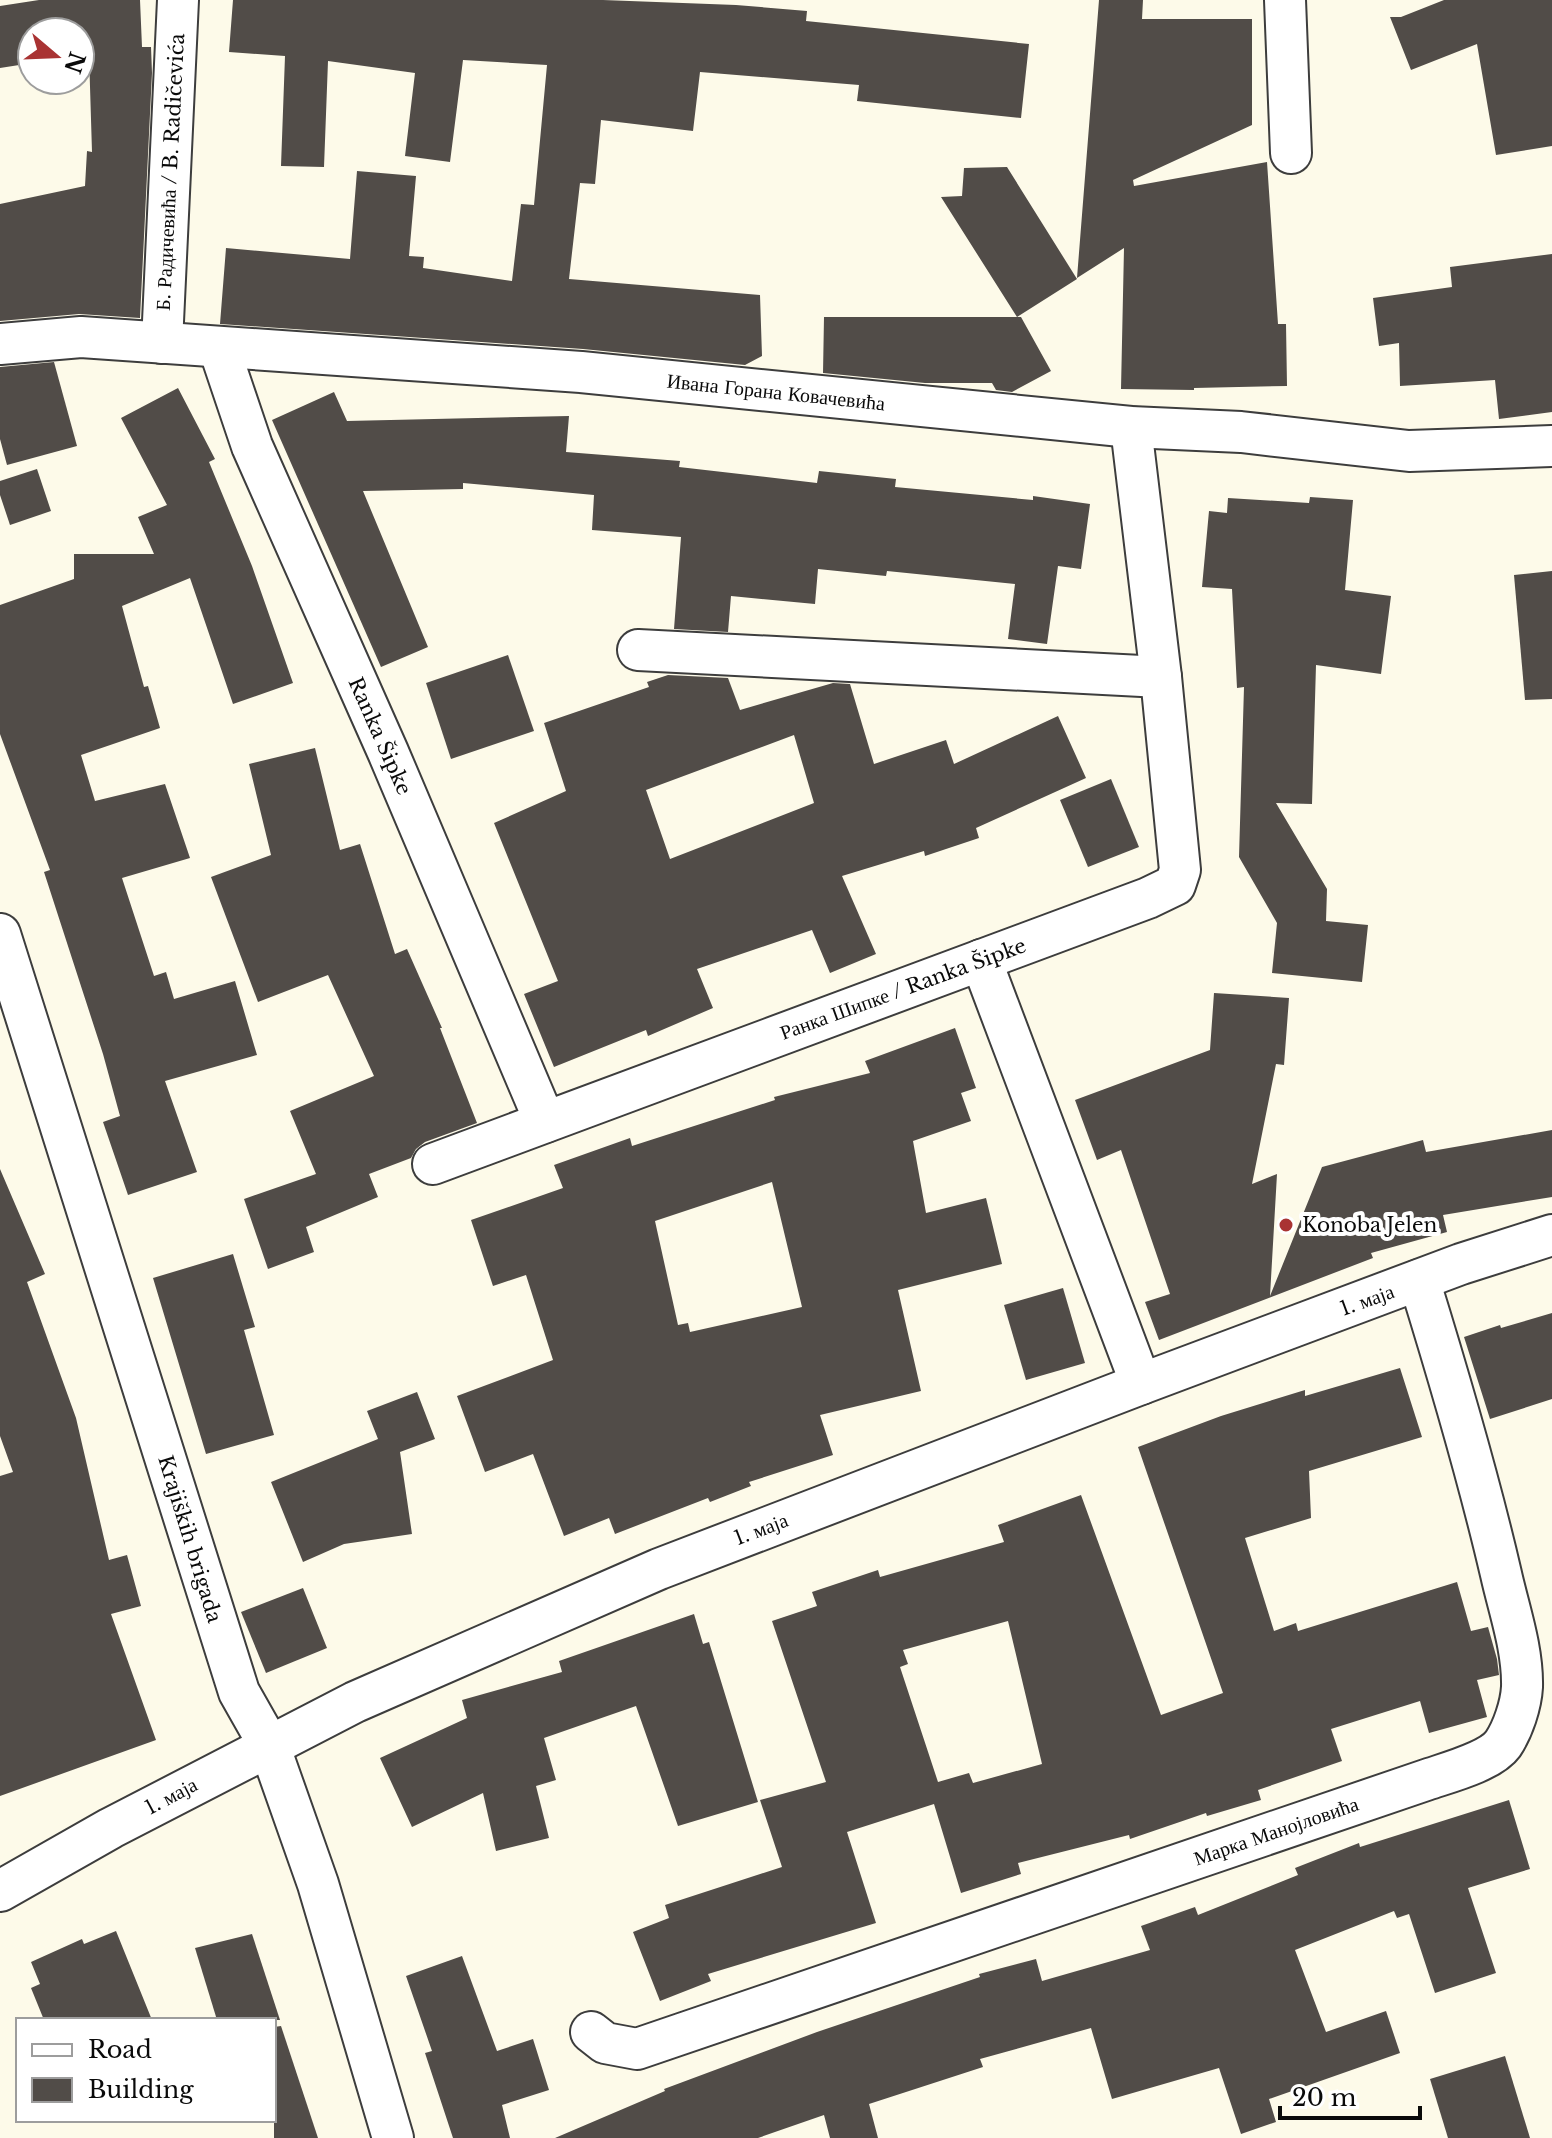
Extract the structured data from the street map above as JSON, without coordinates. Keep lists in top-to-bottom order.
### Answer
{
  "streets": {
    "street": [
      "Б. Радичевића / B. Radičevića",
      "Ивана Горана Ковачевића",
      "Ranka Šipke",
      "Ранка Шипке / Ranka Šipke",
      "1. маја",
      "Krajiških brigada",
      "Марка Манојловића"
    ]
  },
  "crossings": [
    ["Б. Радичевића / B. Radičevića", "Ивана Горана Ковачевића"],
    ["Ивана Горана Ковачевића", "Ranka Šipke"],
    ["Ивана Горана Ковачевића", "Ранка Шипке / Ranka Šipke"],
    ["Ranka Šipke", "Ранка Шипке / Ranka Šipke"],
    ["1. маја", "Krajiških brigada"],
    ["1. маја", "Марка Манојловића"]
  ],
  "places": ["Konoba Jelen"],
  "legend": ["Road", "Building"],
  "scale_bar": "20 m",
  "north": "right"
}
